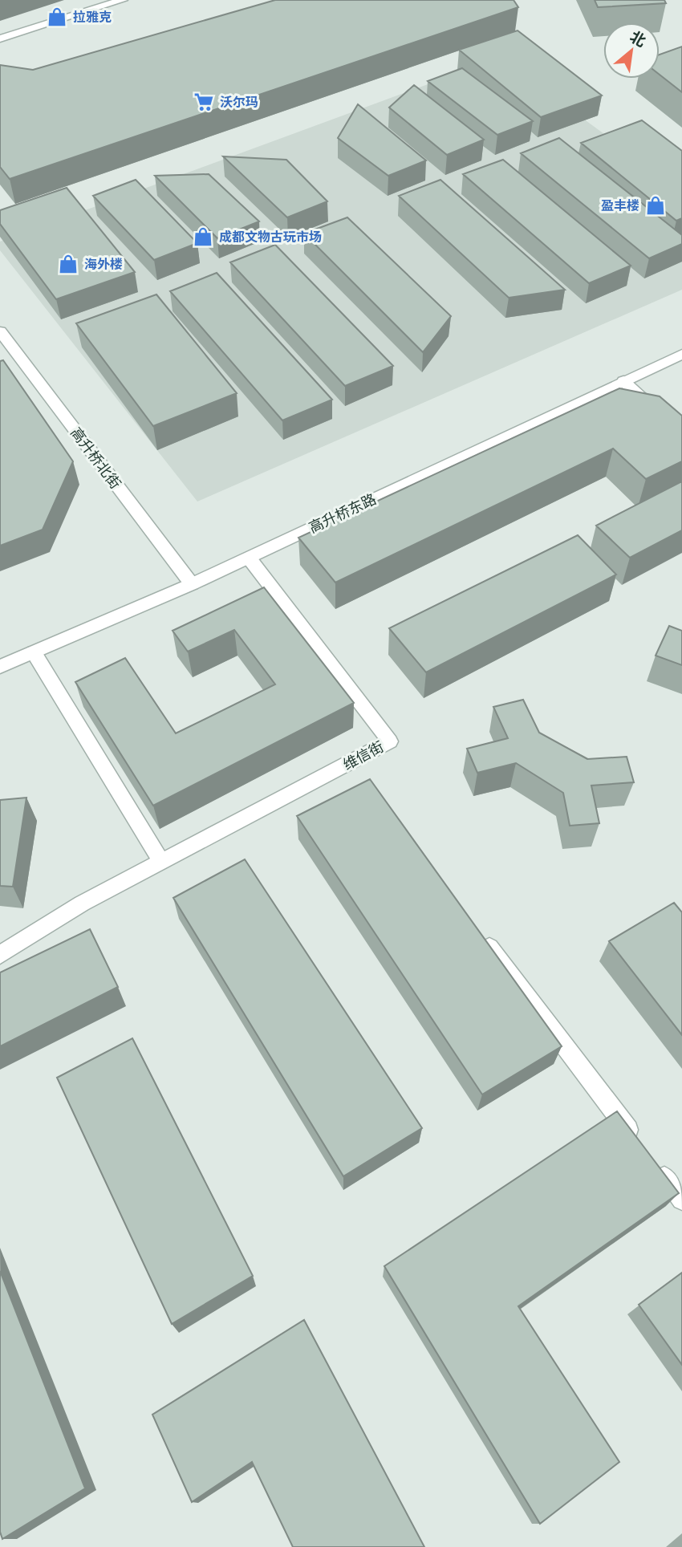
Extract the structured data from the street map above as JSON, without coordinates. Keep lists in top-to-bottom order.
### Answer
{
  "streets": {
    "street": ["高升桥北街", "高升桥东路", "维信街"]
  },
  "crossings": [
    ["高升桥北街", "高升桥东路"],
    ["高升桥东路", "维信街"]
  ],
  "places": {
    "shop": [
      "拉雅克",
      "盈丰楼",
      "成都文物古玩市场",
      "海外楼"
    ],
    "supermarket": ["沃尔玛"]
  },
  "north": "top right"
}
